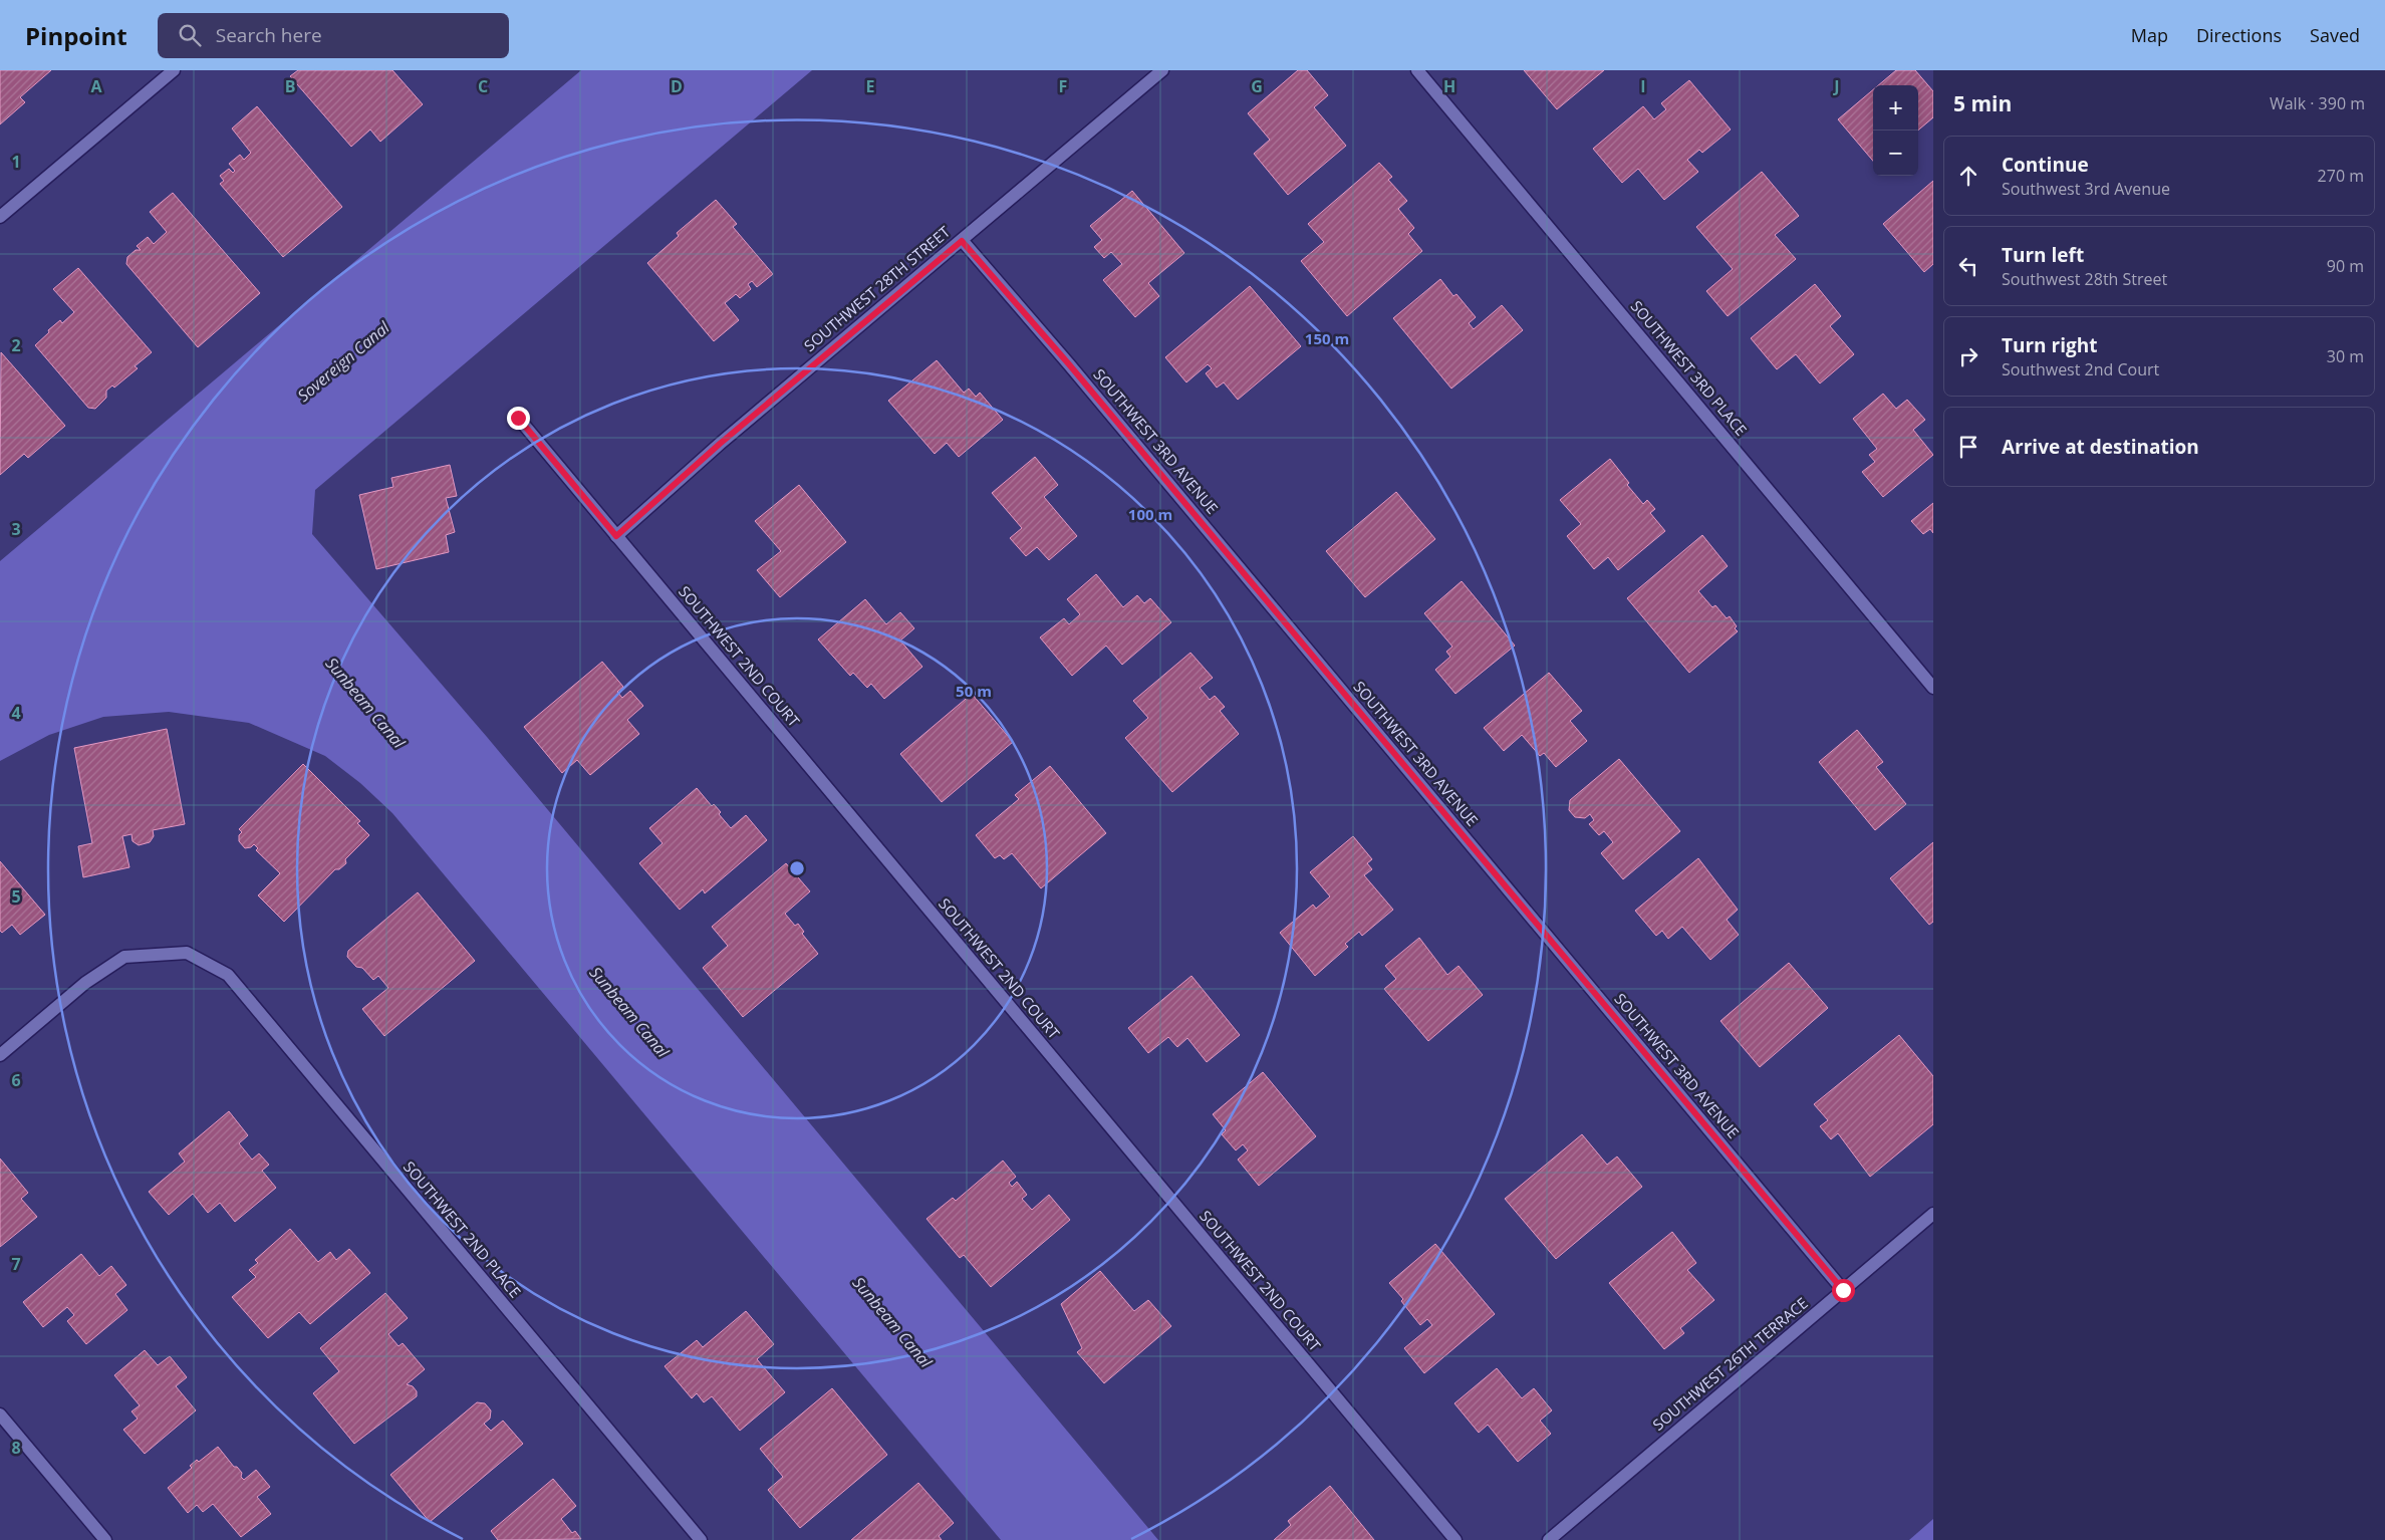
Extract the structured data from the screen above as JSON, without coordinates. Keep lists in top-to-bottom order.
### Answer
{
  "streets": {
    "street": [
      "SOUTHWEST 28TH STREET",
      "SOUTHWEST 3RD PLACE",
      "SOUTHWEST 3RD AVENUE",
      "SOUTHWEST 2ND COURT",
      "SOUTHWEST 2ND PLACE",
      "SOUTHWEST 26TH TERRACE"
    ]
  },
  "crossings": [
    ["SOUTHWEST 28TH STREET", "SOUTHWEST 3RD AVENUE"],
    ["SOUTHWEST 28TH STREET", "SOUTHWEST 2ND COURT"],
    ["SOUTHWEST 3RD AVENUE", "SOUTHWEST 26TH TERRACE"]
  ],
  "water": ["Sovereign Canal", "Sunbeam Canal"],
  "page": {
    "header": "Pinpoint",
    "search": "Search here",
    "nav": ["Map", "Directions", "Saved"],
    "heading": ["5 min", "Walk · 390 m"],
    "map_buttons": ["+", "−"],
    "list": [
      ["Continue", "Southwest 3rd Avenue", "270 m"],
      ["Turn left", "Southwest 28th Street", "90 m"],
      ["Turn right", "Southwest 2nd Court", "30 m"],
      "Arrive at destination"
    ]
  },
  "grid": {
    "columns": [
      "A",
      "B",
      "C",
      "D",
      "E",
      "F",
      "G",
      "H",
      "I",
      "J"
    ],
    "rows": [
      "1",
      "2",
      "3",
      "4",
      "5",
      "6",
      "7",
      "8"
    ]
  },
  "rings": ["150 m", "100 m", "50 m"]
}
